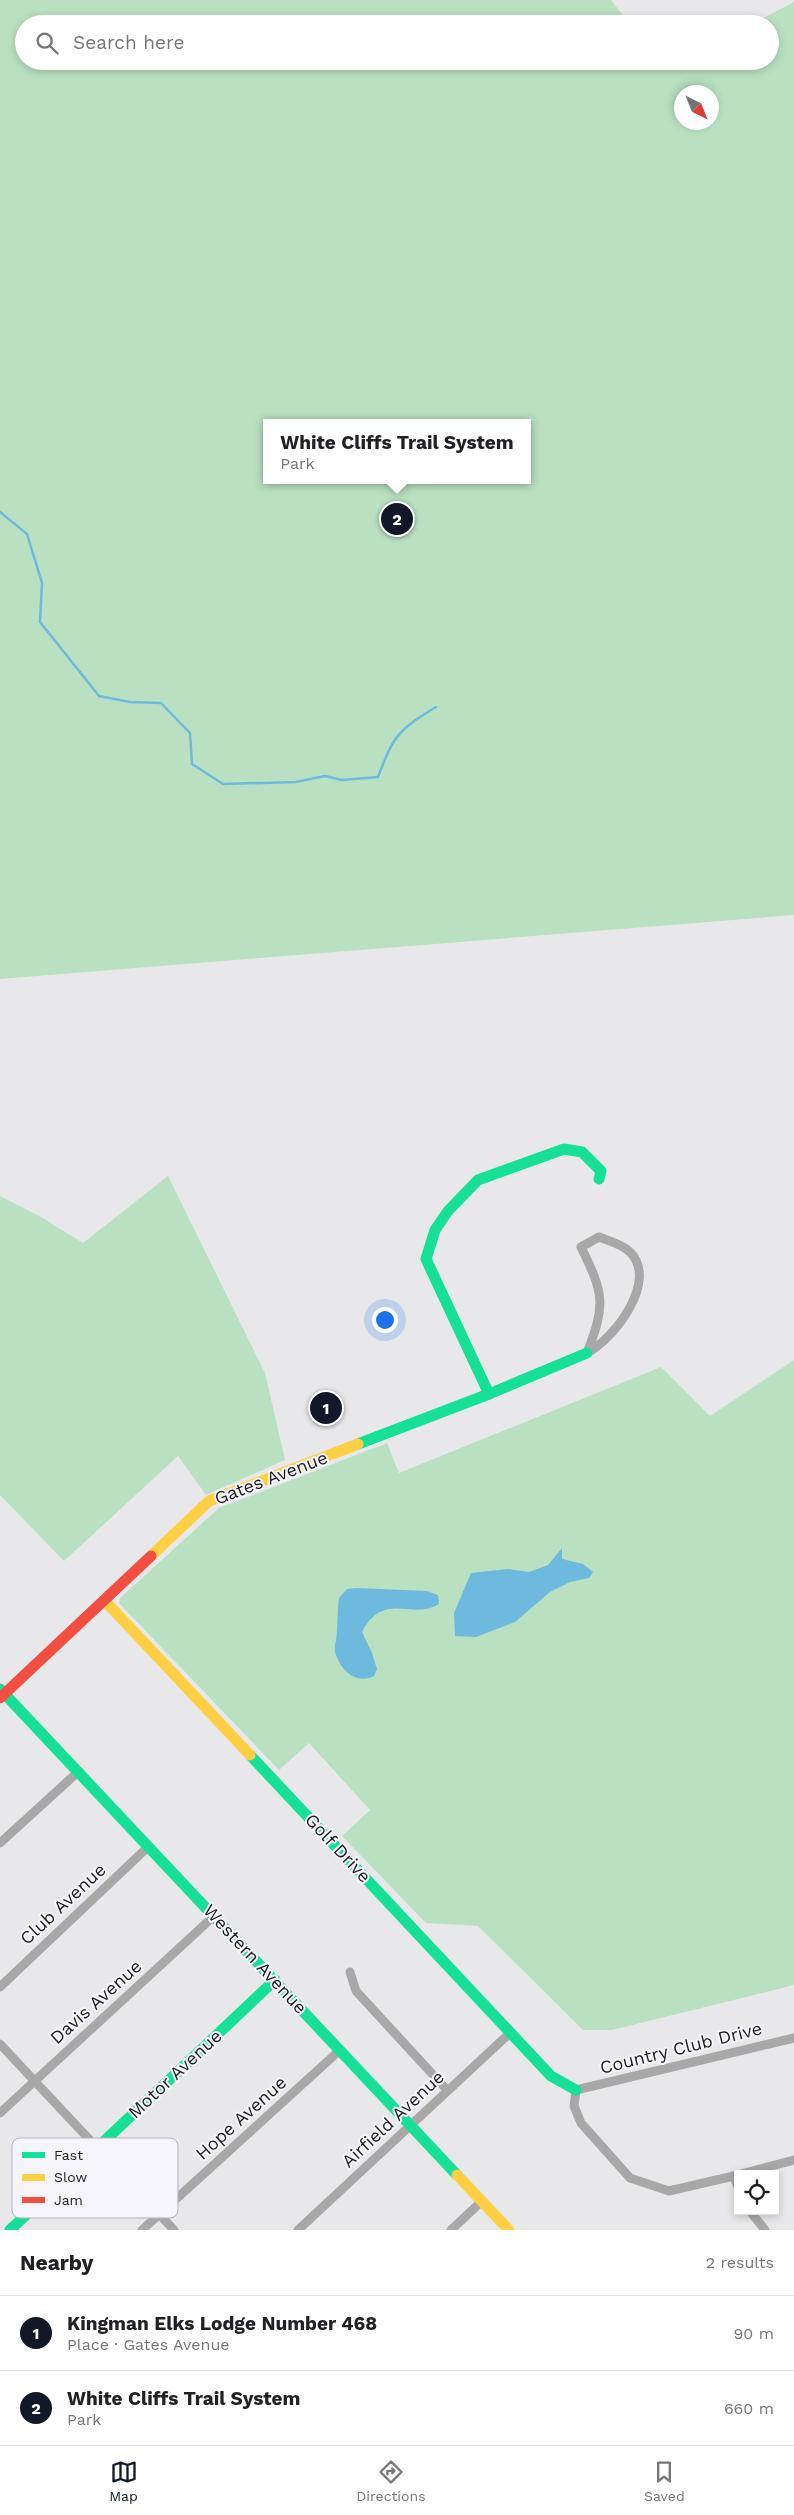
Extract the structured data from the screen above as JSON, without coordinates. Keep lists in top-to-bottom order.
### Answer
{
  "streets": {
    "street": [
      "Gates Avenue",
      "Golf Drive",
      "Club Avenue",
      "Western Avenue",
      "Davis Avenue",
      "Country Club Drive",
      "Motor Avenue",
      "Hope Avenue",
      "Airfield Avenue"
    ]
  },
  "crossings": [
    ["Gates Avenue", "Golf Drive"],
    ["Gates Avenue", "Western Avenue"],
    ["Golf Drive", "Country Club Drive"],
    ["Golf Drive", "Airfield Avenue"],
    ["Club Avenue", "Western Avenue"],
    ["Western Avenue", "Davis Avenue"],
    ["Western Avenue", "Motor Avenue"],
    ["Western Avenue", "Hope Avenue"],
    ["Western Avenue", "Airfield Avenue"]
  ],
  "legend": ["Fast", "Slow", "Jam"],
  "north": "bottom right",
  "page": {
    "search": "Search here",
    "popup": ["White Cliffs Trail System", "Park"],
    "pins": ["2", "1"],
    "heading": ["Nearby", "2 results"],
    "list": [
      {
        "mark": "1",
        "name": "Kingman Elks Lodge Number 468",
        "note": "Place · Gates Avenue",
        "value": "90 m"
      },
      {
        "mark": "2",
        "name": "White Cliffs Trail System",
        "note": "Park",
        "value": "660 m"
      }
    ],
    "nav": ["Map", "Directions", "Saved"]
  }
}
